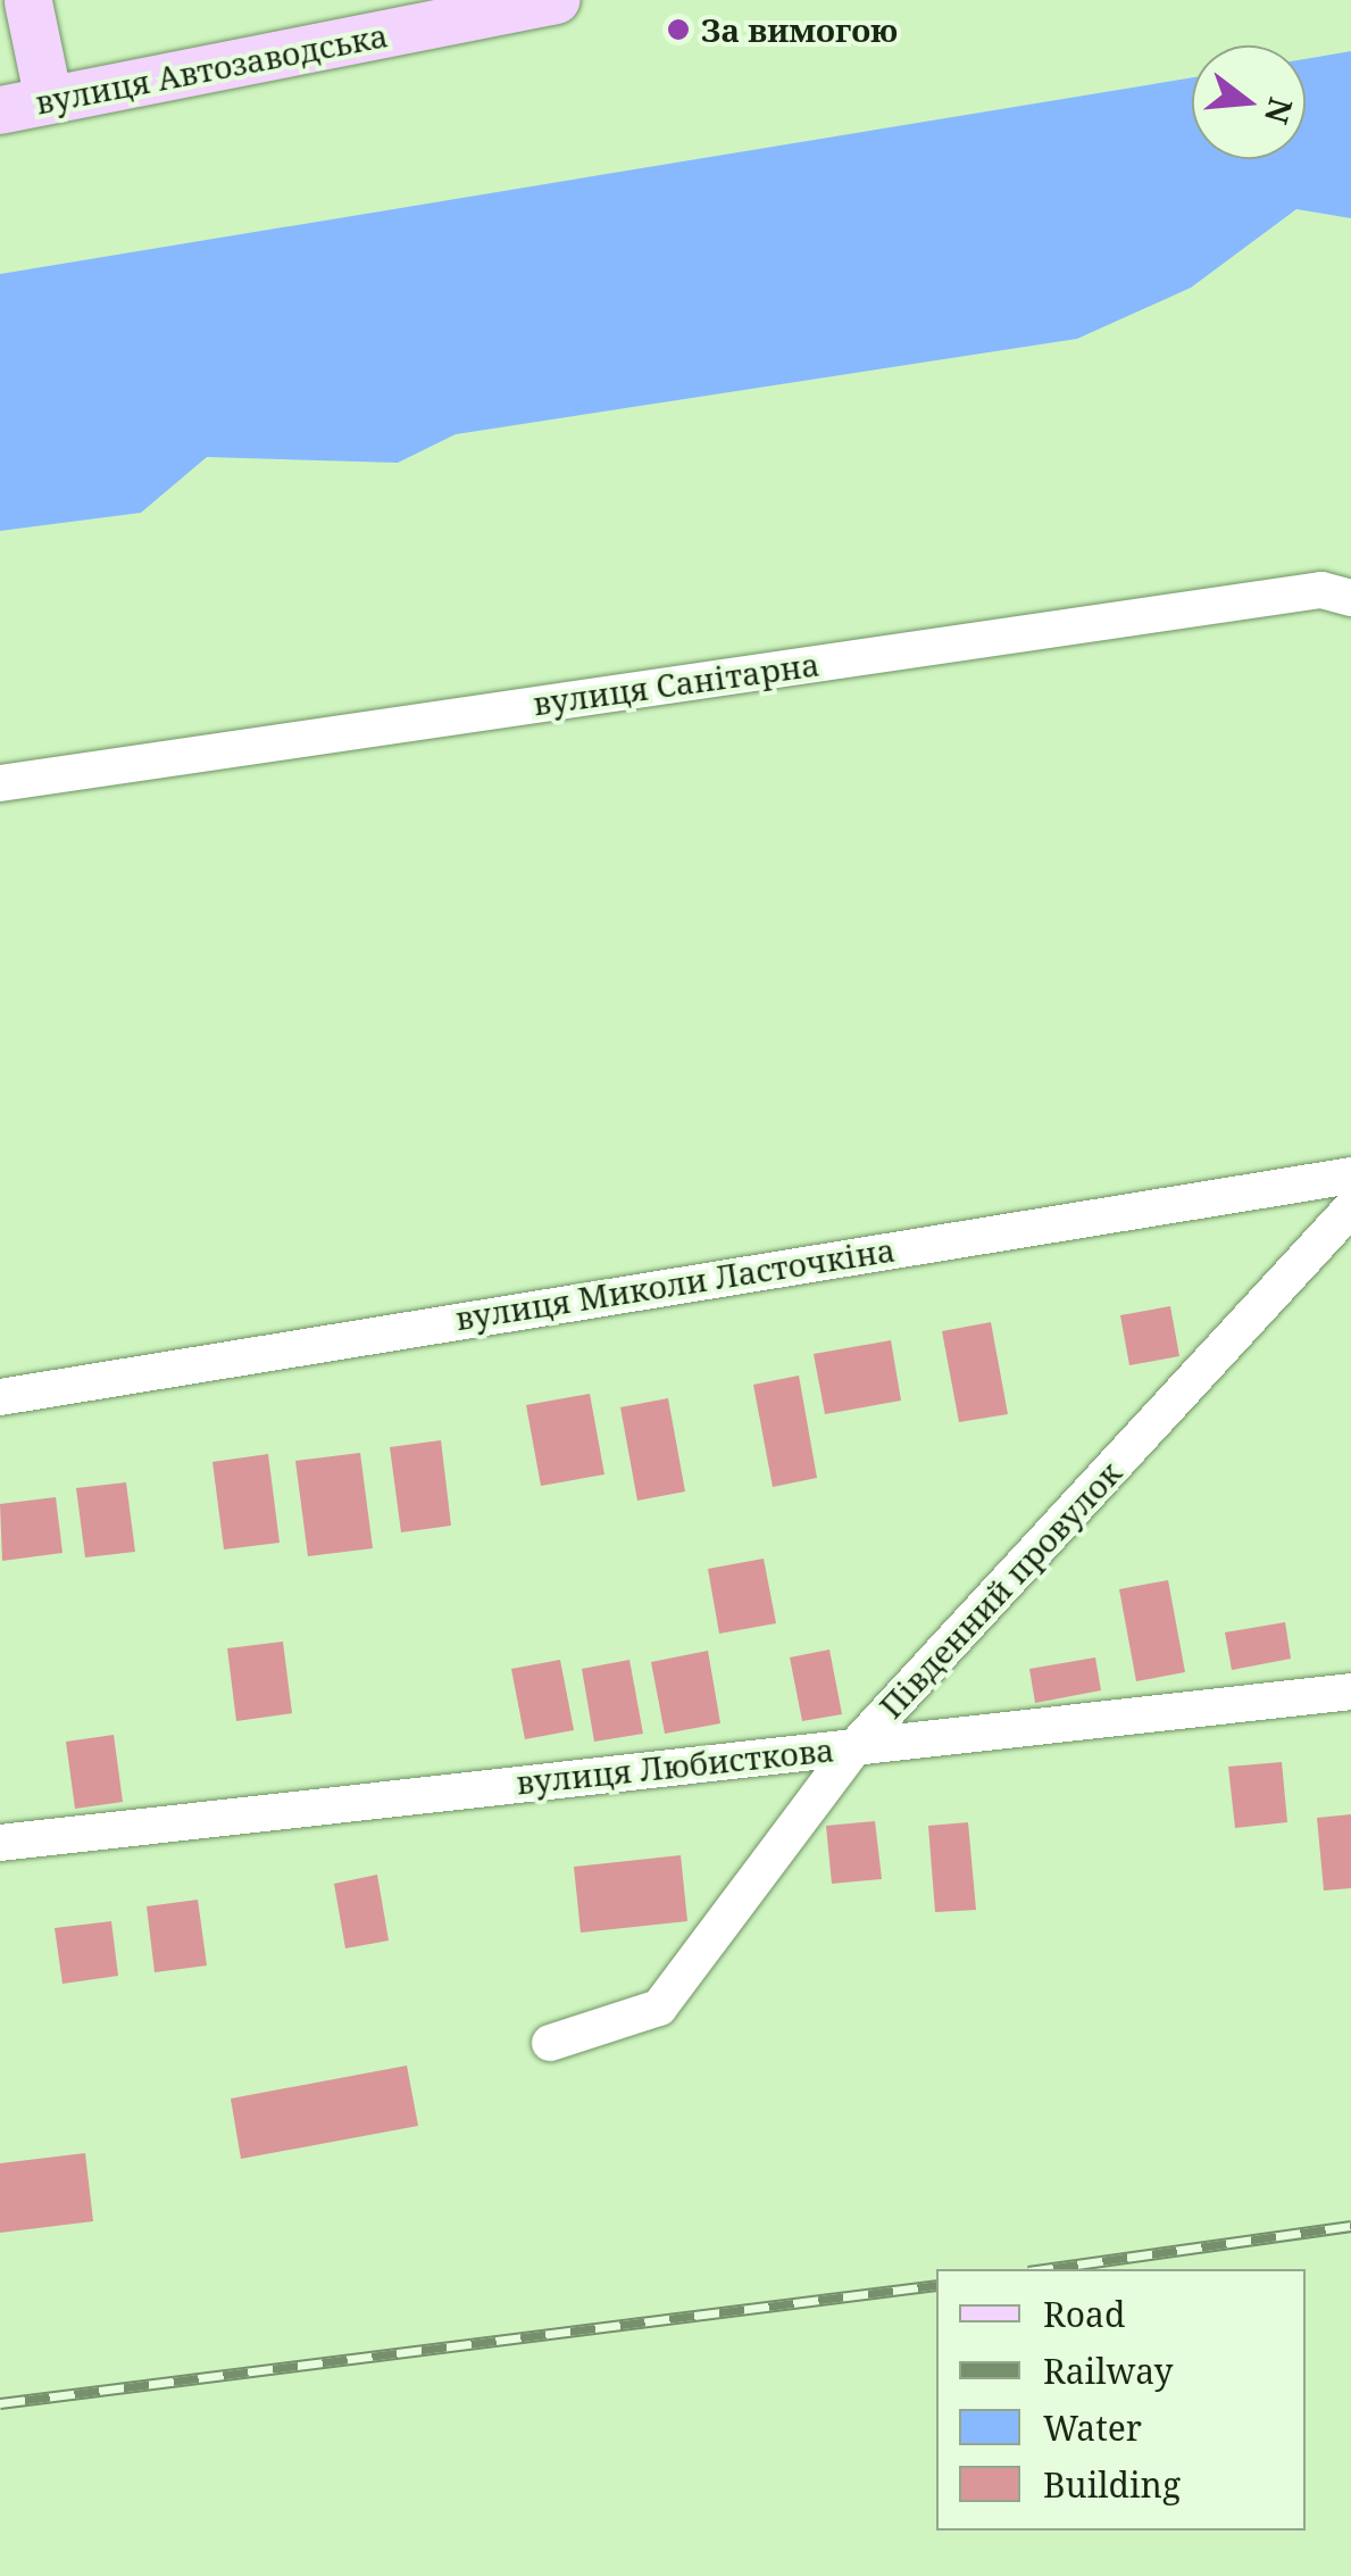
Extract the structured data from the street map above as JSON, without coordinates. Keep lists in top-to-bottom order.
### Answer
{
  "streets": {
    "main road": ["вулиця Автозаводська"],
    "street": [
      "вулиця Санітарна",
      "вулиця Миколи Ласточкіна",
      "Південний провулок",
      "вулиця Любисткова"
    ]
  },
  "crossings": [
    ["Південний провулок", "вулиця Любисткова"]
  ],
  "places": ["За вимогою"],
  "legend": [
    "Road",
    "Railway",
    "Water",
    "Building"
  ],
  "north": "right"
}
